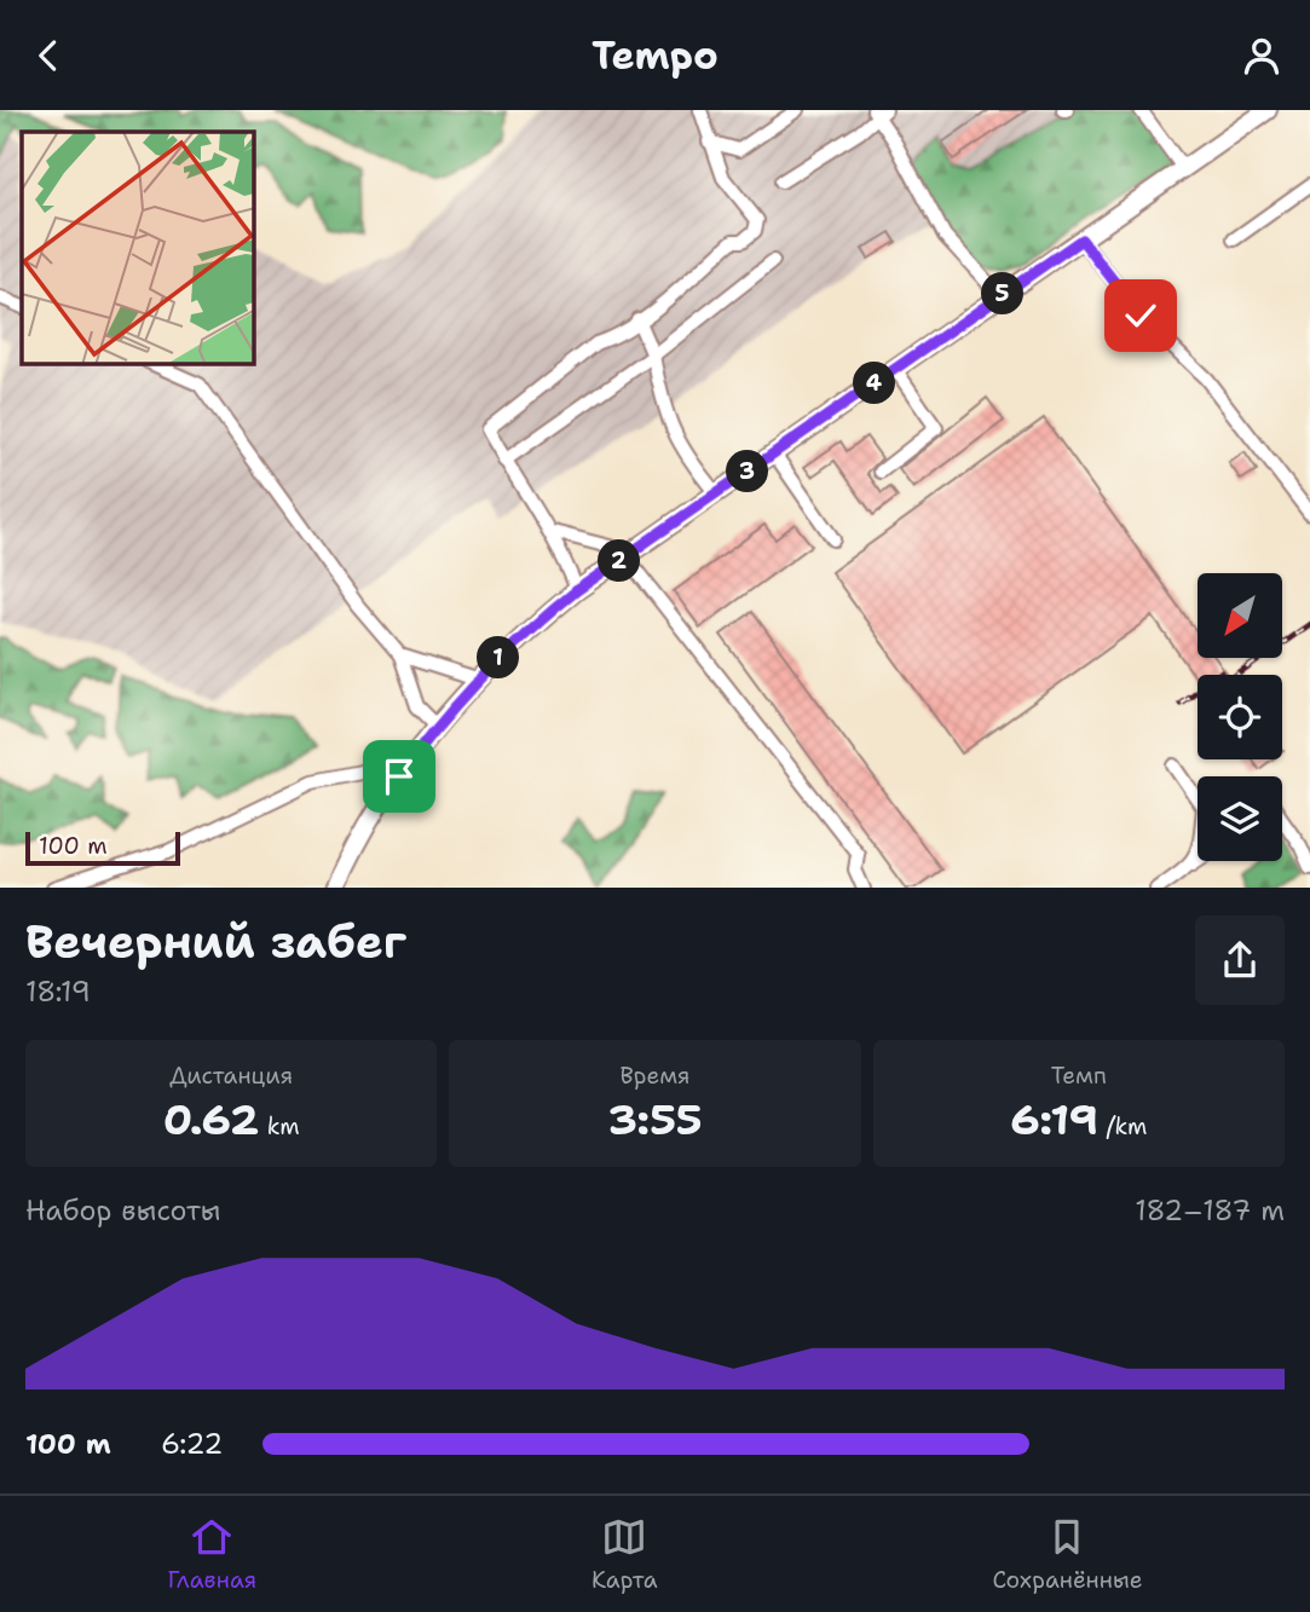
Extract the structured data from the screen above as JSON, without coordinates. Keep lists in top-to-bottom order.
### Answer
{
  "scale_bar": "100 m",
  "north": "bottom left",
  "page": {
    "header": "Tempo",
    "pins": [
      "5",
      "4",
      "3",
      "2",
      "1"
    ],
    "scale": "100 m",
    "heading": ["Вечерний забег", "18:19"],
    "stats": [
      ["Дистанция", "0.62 km"],
      ["Время", "3:55"],
      ["Темп", "6:19 /km"]
    ],
    "chart": ["Набор высоты", "182–187 m"],
    "list": [
      {
        "name": "100 m",
        "note": "6:22"
      }
    ],
    "tabs": ["Главная", "Карта", "Сохранённые"]
  }
}
